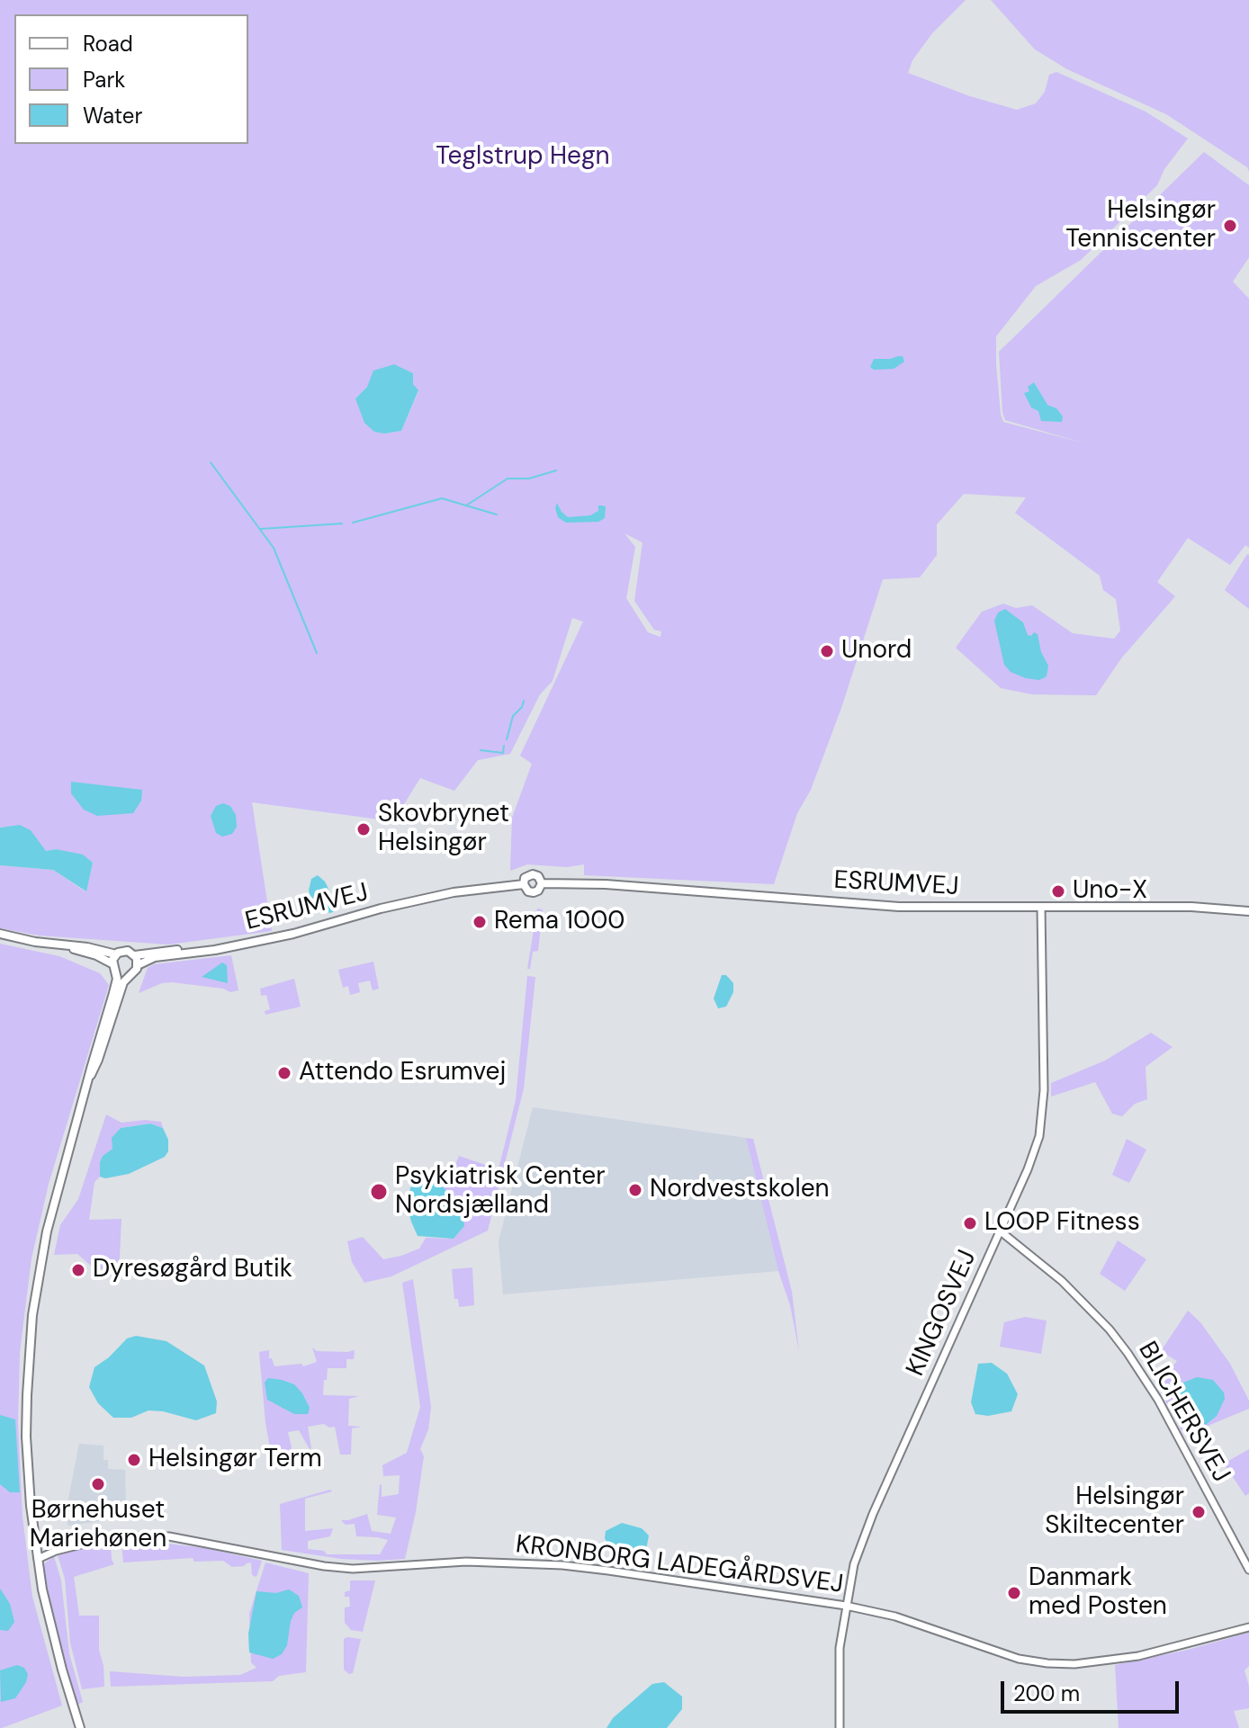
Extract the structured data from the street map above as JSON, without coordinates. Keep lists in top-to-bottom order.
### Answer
{
  "streets": {
    "main road": ["ESRUMVEJ"],
    "street": ["KINGOSVEJ", "BLICHERSVEJ", "KRONBORG LADEGÅRDSVEJ"]
  },
  "crossings": [
    ["ESRUMVEJ", "KINGOSVEJ"],
    ["KINGOSVEJ", "BLICHERSVEJ"],
    ["KINGOSVEJ", "KRONBORG LADEGÅRDSVEJ"]
  ],
  "parks": ["Teglstrup Hegn"],
  "places": [
    "Helsingør Tenniscenter",
    "Unord",
    "Skovbrynet Helsingør",
    "Uno-X",
    "Rema 1000",
    "Attendo Esrumvej",
    "Nordvestskolen",
    "Psykiatrisk Center Nordsjælland",
    "LOOP Fitness",
    "Dyresøgård Butik",
    "Helsingør Term",
    "Børnehuset Mariehønen",
    "Helsingør Skiltecenter",
    "Danmark med Posten"
  ],
  "legend": ["Road", "Park", "Water"],
  "scale_bar": "200 m"
}
